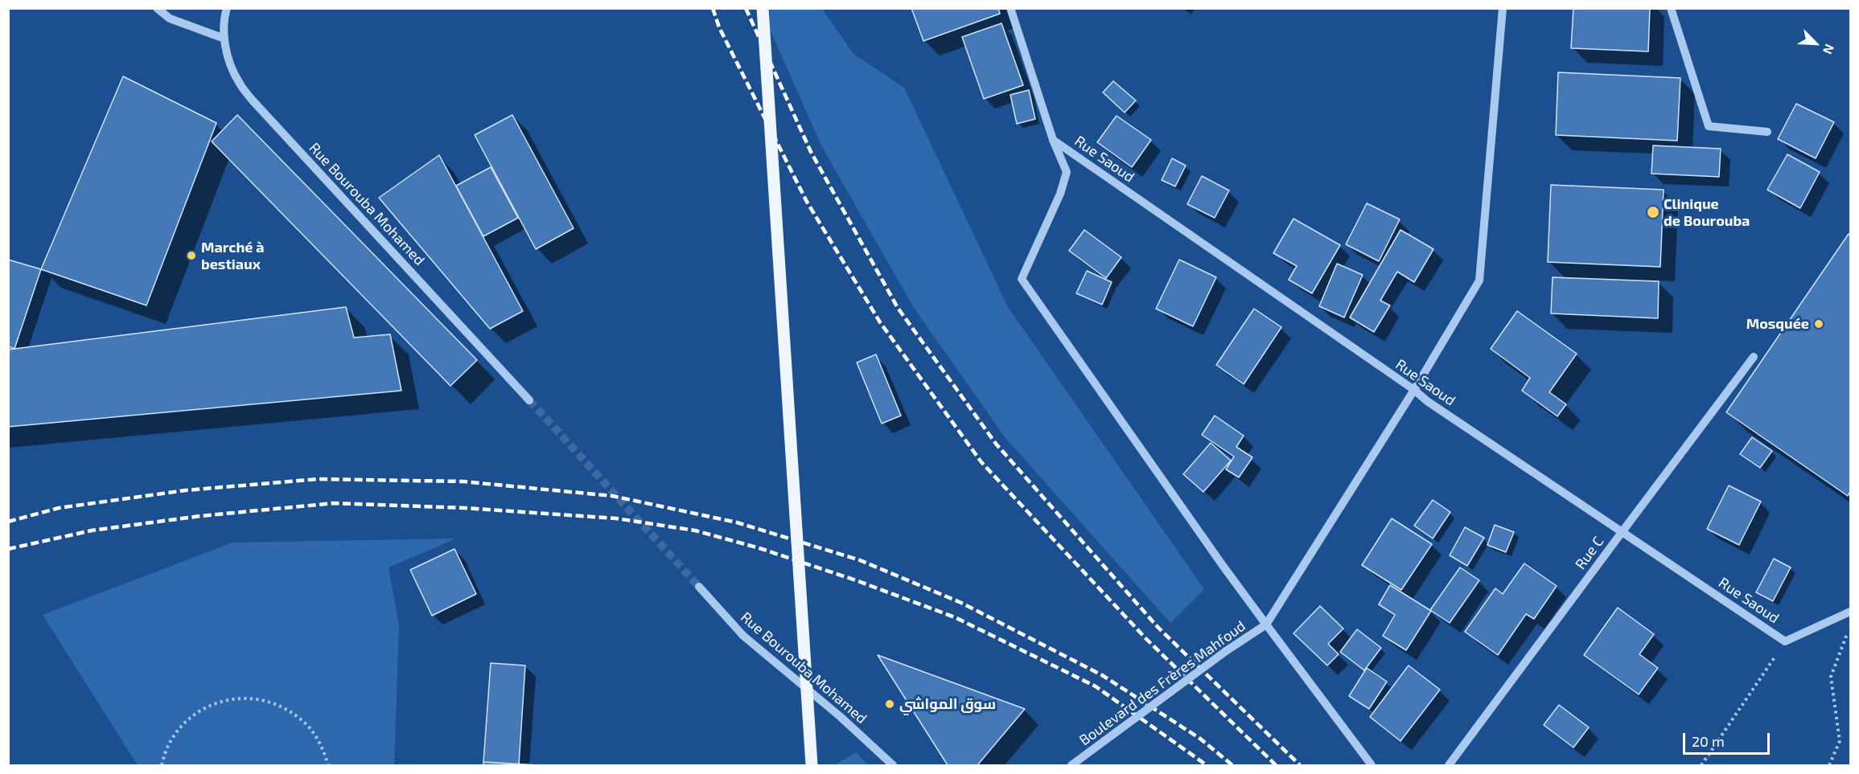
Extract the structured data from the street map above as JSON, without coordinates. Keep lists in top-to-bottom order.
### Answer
{
  "streets": {
    "street": [
      "Rue Saoud",
      "Rue Bourouba Mohamed",
      "Rue C",
      "Boulevard des Frères Mahfoud"
    ]
  },
  "crossings": [
    ["Rue Saoud", "Rue C"]
  ],
  "places": [
    "Clinique de Bourouba",
    "Marché à bestiaux",
    "Mosquée",
    "سوق المواشي"
  ],
  "scale_bar": "20 m",
  "north": "bottom right"
}
